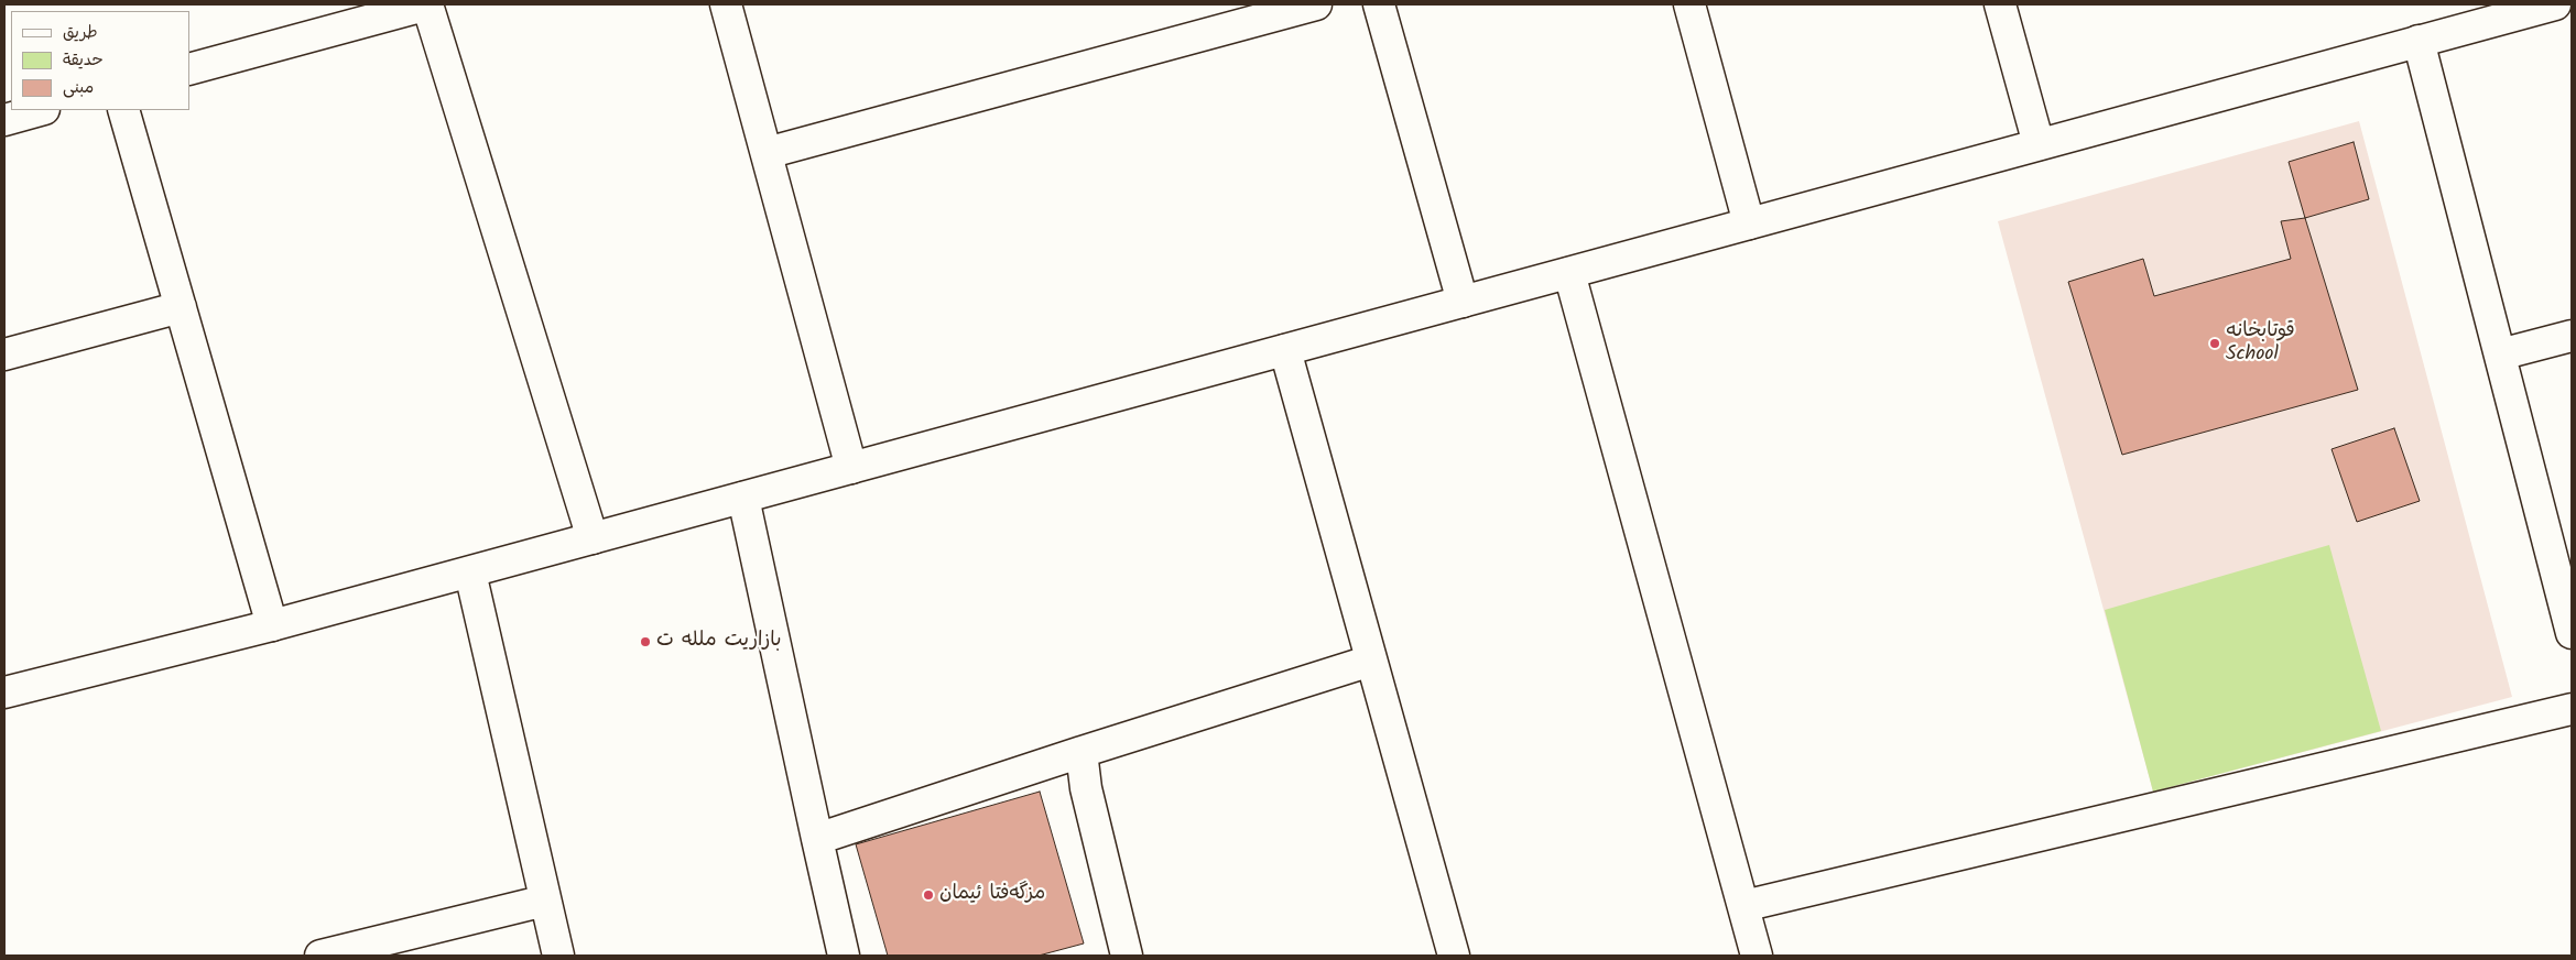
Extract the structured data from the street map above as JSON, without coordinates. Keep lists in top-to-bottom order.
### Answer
{
  "places": ["قوتابخانه‌ School", "بازاريت ملله ت", "مزگەفتا ئيمان"],
  "legend": ["طريق", "حديقة", "مبنى"]
}
